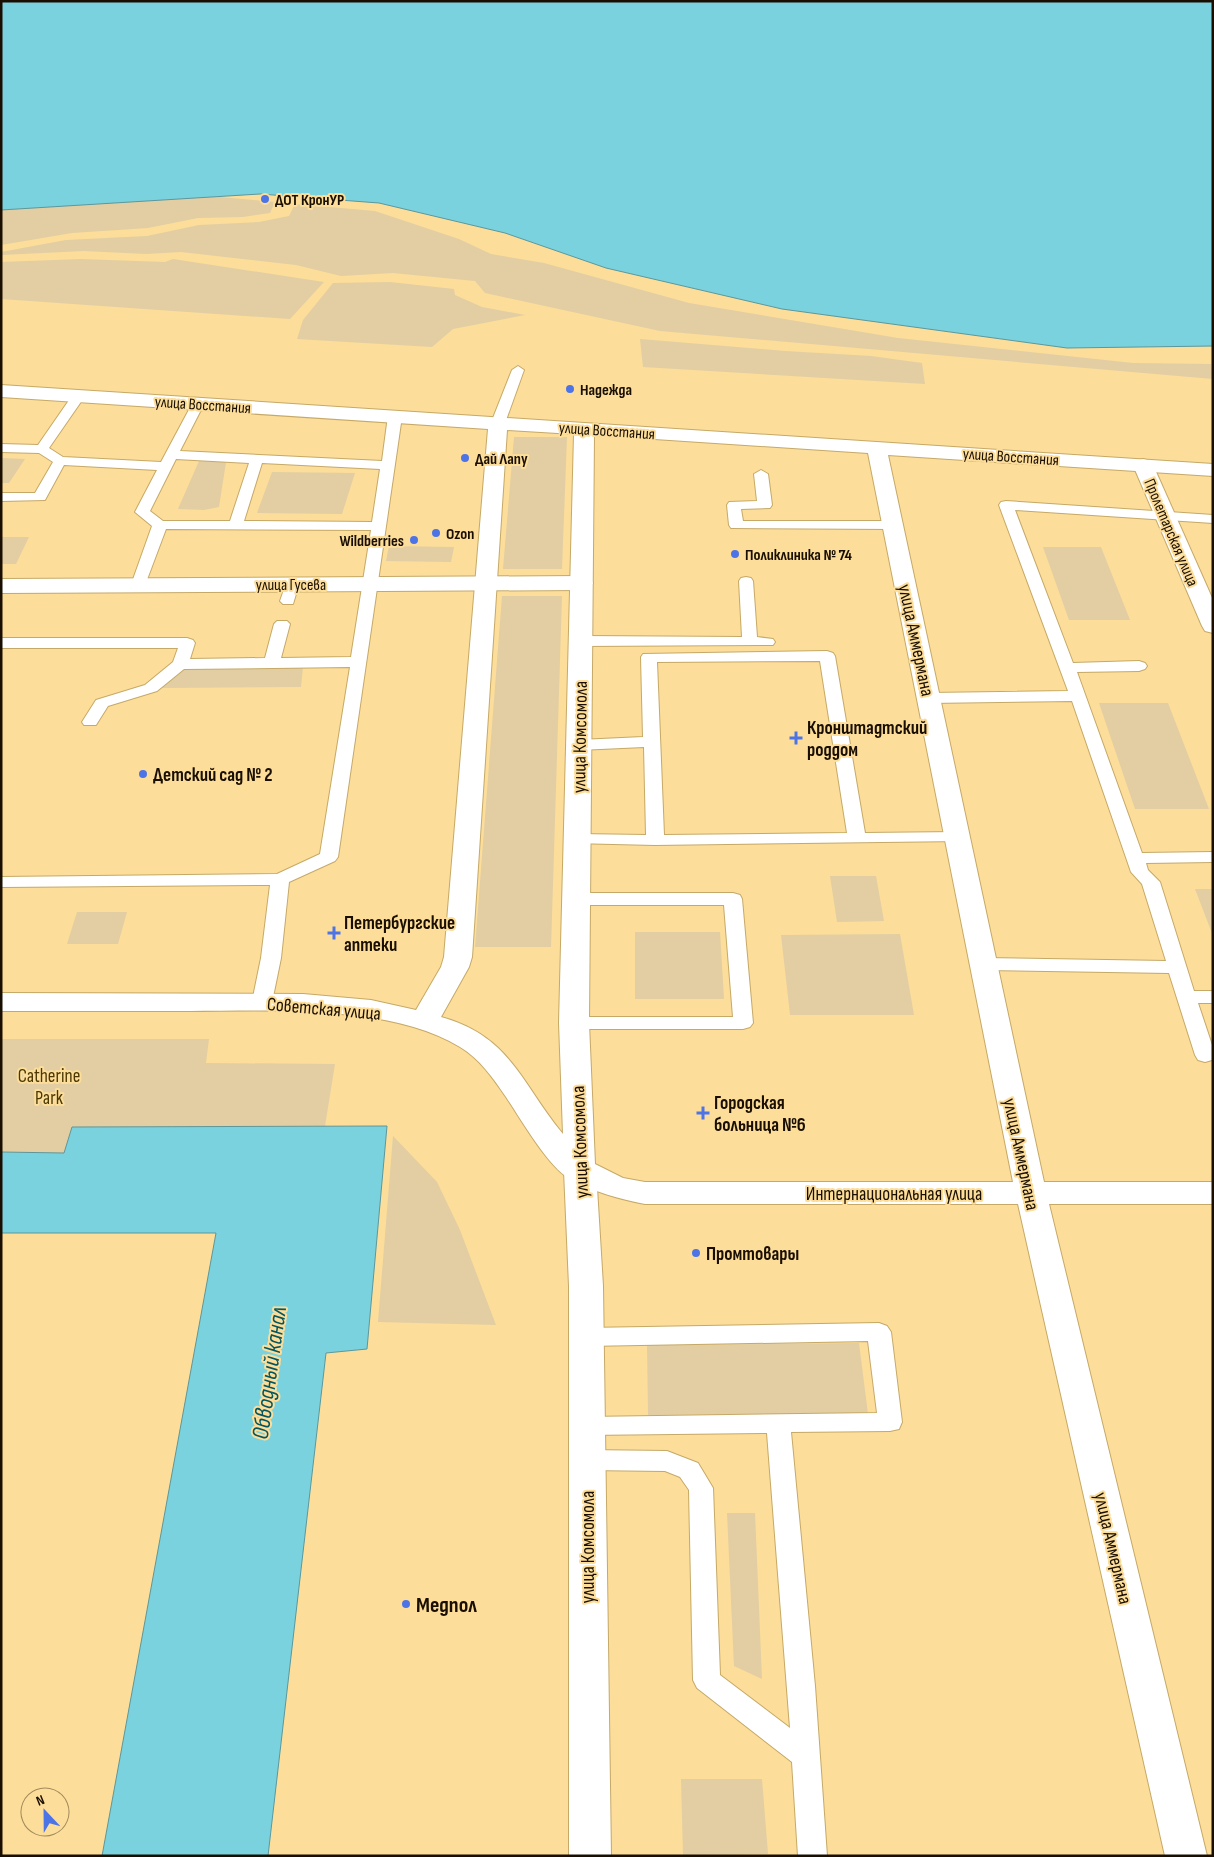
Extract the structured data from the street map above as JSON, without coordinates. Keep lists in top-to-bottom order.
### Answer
{
  "streets": {
    "street": [
      "улица Восстания",
      "Пролетарская улица",
      "улица Гусева",
      "улица Аммермана",
      "улица Комсомола",
      "Советская улица",
      "Интернациональная улица"
    ]
  },
  "crossings": [
    ["улица Восстания", "Пролетарская улица"],
    ["улица Восстания", "улица Аммермана"],
    ["улица Восстания", "улица Комсомола"],
    ["улица Гусева", "улица Комсомола"],
    ["улица Аммермана", "Интернациональная улица"],
    ["улица Комсомола", "Советская улица"],
    ["улица Комсомола", "Интернациональная улица"],
    ["Советская улица", "Интернациональная улица"]
  ],
  "water": ["Обводный канал"],
  "parks": ["Catherine Park"],
  "places": {
    "other": [
      "ДОТ КронУР",
      "Надежда",
      "Дай Лапу",
      "Ozon",
      "Wildberries",
      "Поликлиника № 74",
      "Детский сад № 2",
      "Промтовары",
      "Медпол"
    ],
    "health": ["Кронштадтский роддом", "Петербургские аптеки", "Городская больница №6"]
  },
  "north": "top"
}
